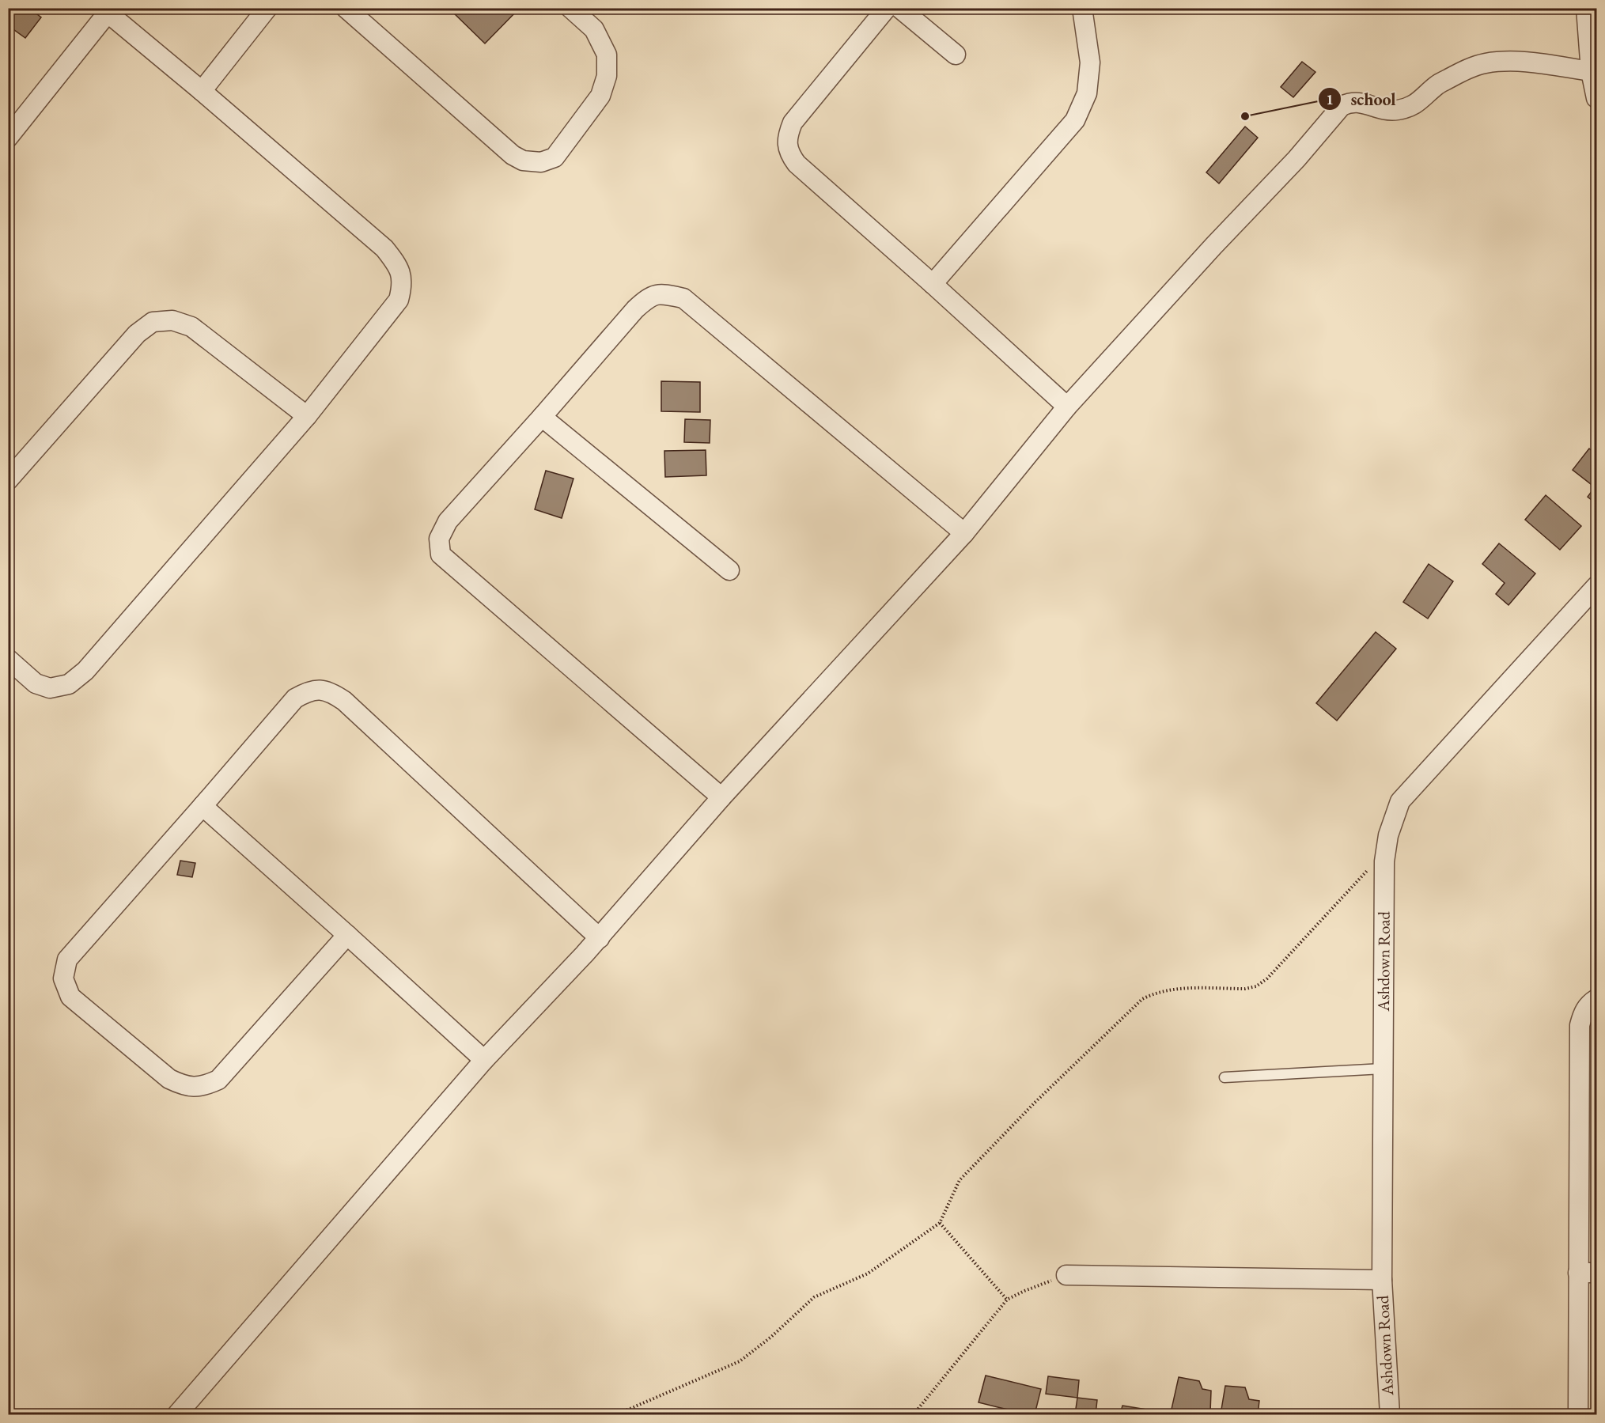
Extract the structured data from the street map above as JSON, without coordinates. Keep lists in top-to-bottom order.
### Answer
{
  "streets": {
    "street": ["Ashdown Road"]
  },
  "places": ["school"]
}
